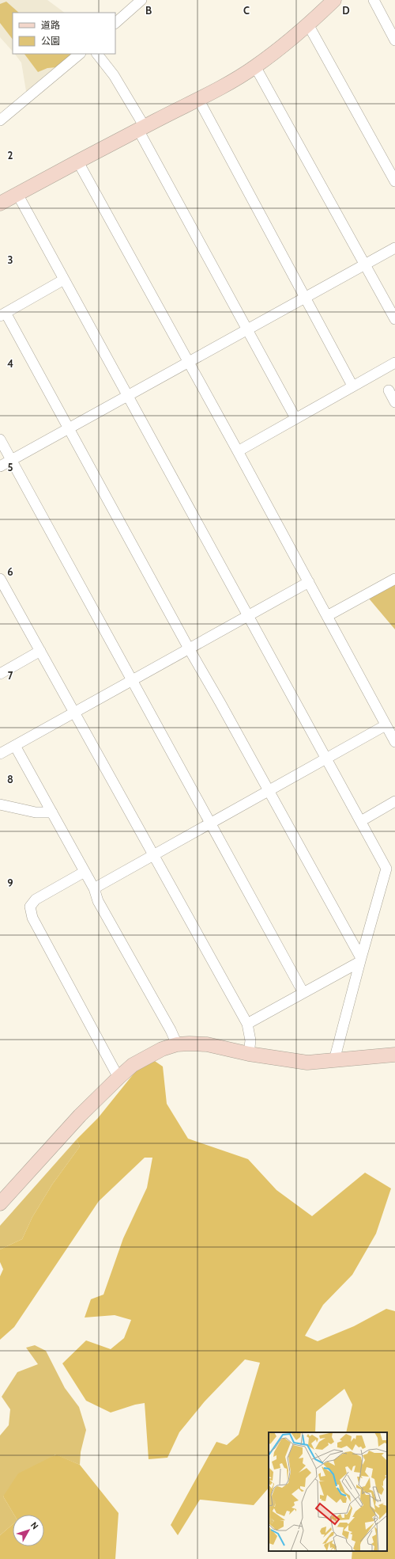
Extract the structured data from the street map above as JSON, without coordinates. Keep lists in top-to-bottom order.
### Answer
{
  "legend": ["道路", "公園"],
  "north": "top right",
  "grid": {
    "columns": ["B", "C", "D"],
    "rows": [
      "2",
      "3",
      "4",
      "5",
      "6",
      "7",
      "8",
      "9"
    ]
  }
}
